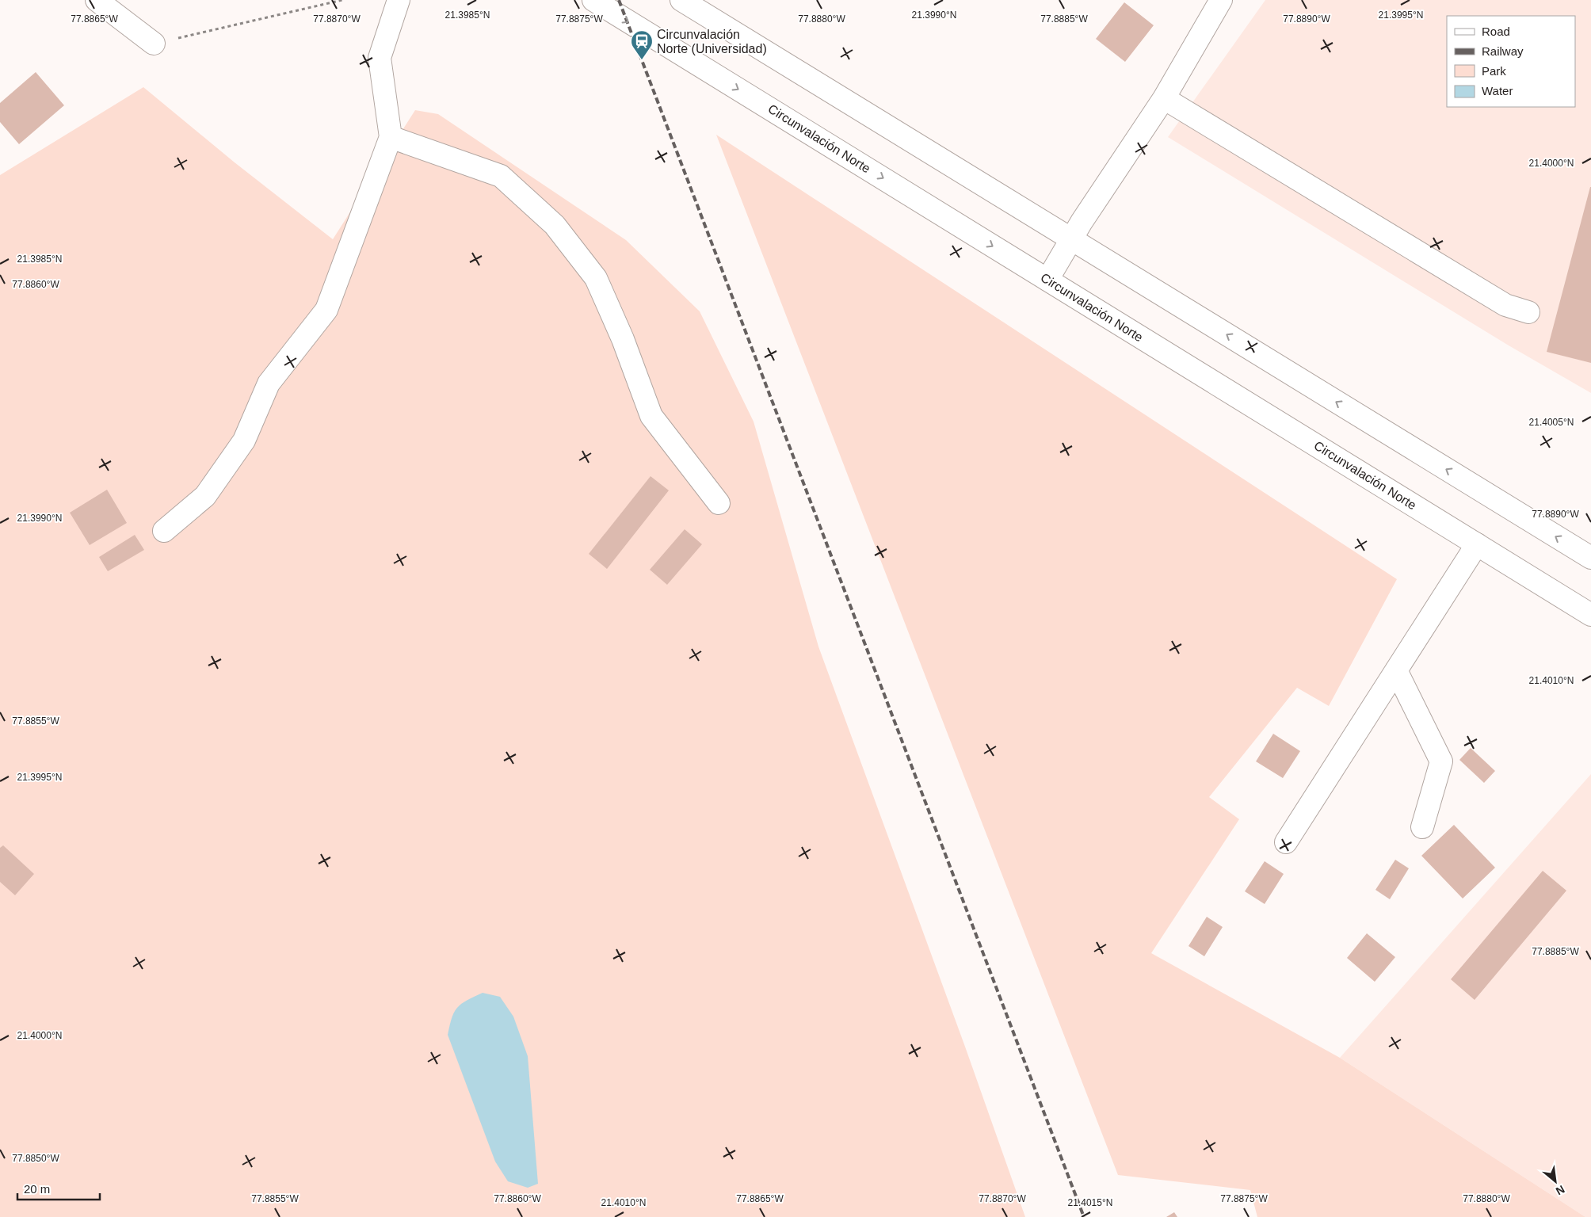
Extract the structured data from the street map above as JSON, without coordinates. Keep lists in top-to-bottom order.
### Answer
{
  "streets": {
    "main road": ["Circunvalación Norte"]
  },
  "places": {
    "station": ["Circunvalación Norte (Universidad)"]
  },
  "legend": [
    "Road",
    "Railway",
    "Park",
    "Water"
  ],
  "scale_bar": "20 m",
  "north": "bottom right",
  "coordinates": [
    "21.3985°N",
    "21.3990°N",
    "21.3995°N",
    "77.8865°W",
    "77.8870°W",
    "77.8875°W",
    "77.8880°W",
    "77.8885°W",
    "77.8890°W",
    "21.4000°N",
    "77.8860°W",
    "21.4005°N",
    "21.4010°N",
    "77.8855°W",
    "77.8850°W",
    "21.4015°N"
  ]
}
